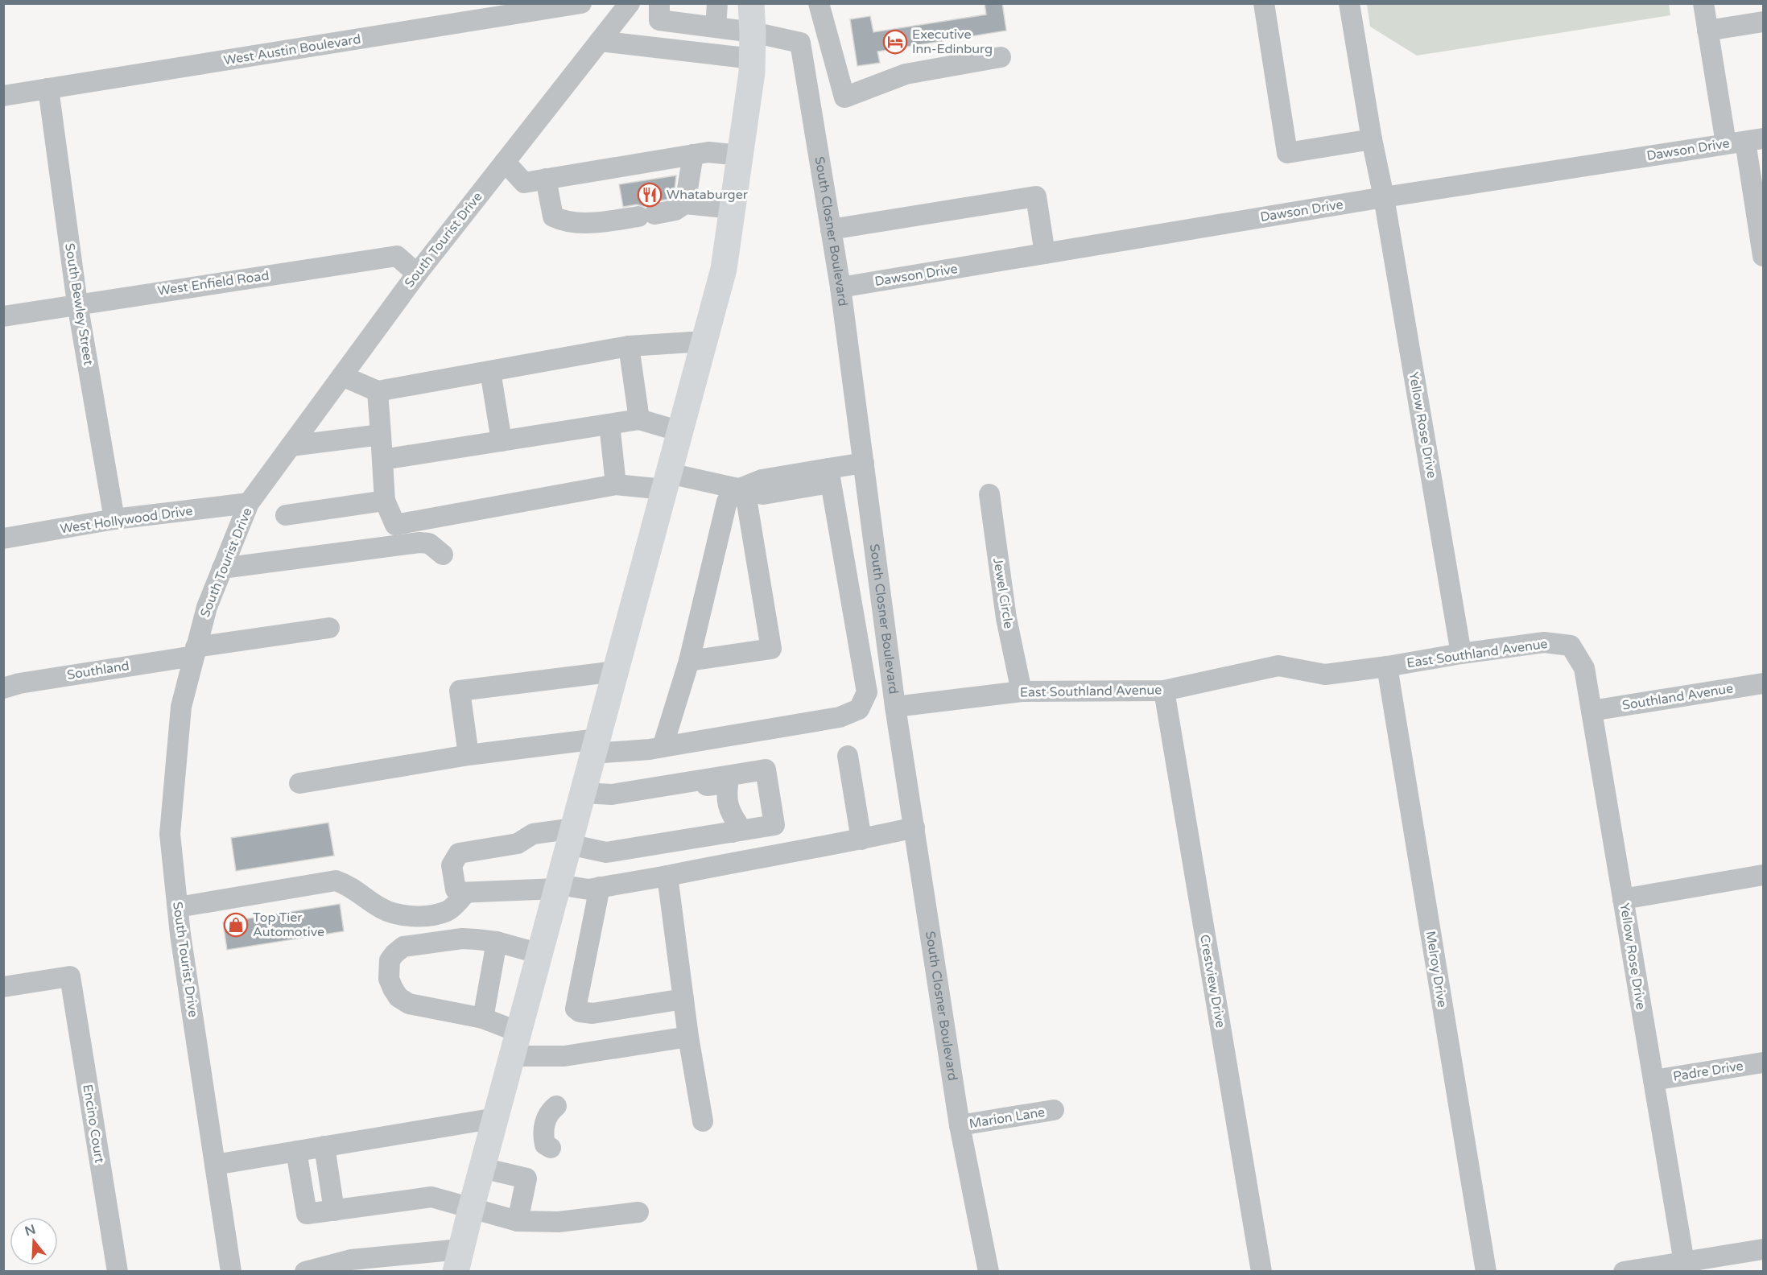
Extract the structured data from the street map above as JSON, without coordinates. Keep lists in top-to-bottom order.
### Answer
{
  "streets": {
    "street": [
      "West Austin Boulevard",
      "Dawson Drive",
      "South Closner Boulevard",
      "South Tourist Drive",
      "West Enfield Road",
      "South Bewley Street",
      "Yellow Rose Drive",
      "West Hollywood Drive",
      "Jewel Circle",
      "East Southland Avenue",
      "Southland",
      "Southland Avenue",
      "Melroy Drive",
      "Crestview Drive",
      "Padre Drive",
      "Marion Lane",
      "Encino Court"
    ]
  },
  "crossings": [
    ["West Austin Boulevard", "South Bewley Street"],
    ["Dawson Drive", "South Closner Boulevard"],
    ["Dawson Drive", "Yellow Rose Drive"],
    ["South Closner Boulevard", "East Southland Avenue"],
    ["South Closner Boulevard", "Marion Lane"],
    ["South Tourist Drive", "West Enfield Road"],
    ["South Tourist Drive", "West Hollywood Drive"],
    ["South Tourist Drive", "Southland"],
    ["West Enfield Road", "South Bewley Street"],
    ["South Bewley Street", "West Hollywood Drive"],
    ["Yellow Rose Drive", "East Southland Avenue"],
    ["Yellow Rose Drive", "Southland Avenue"],
    ["Yellow Rose Drive", "Padre Drive"],
    ["Jewel Circle", "East Southland Avenue"],
    ["East Southland Avenue", "Melroy Drive"],
    ["East Southland Avenue", "Crestview Drive"]
  ],
  "places": {
    "hotel": ["Executive Inn-Edinburg"],
    "restaurant": ["Whataburger"],
    "shop": ["Top Tier Automotive"]
  },
  "north": "top"
}
